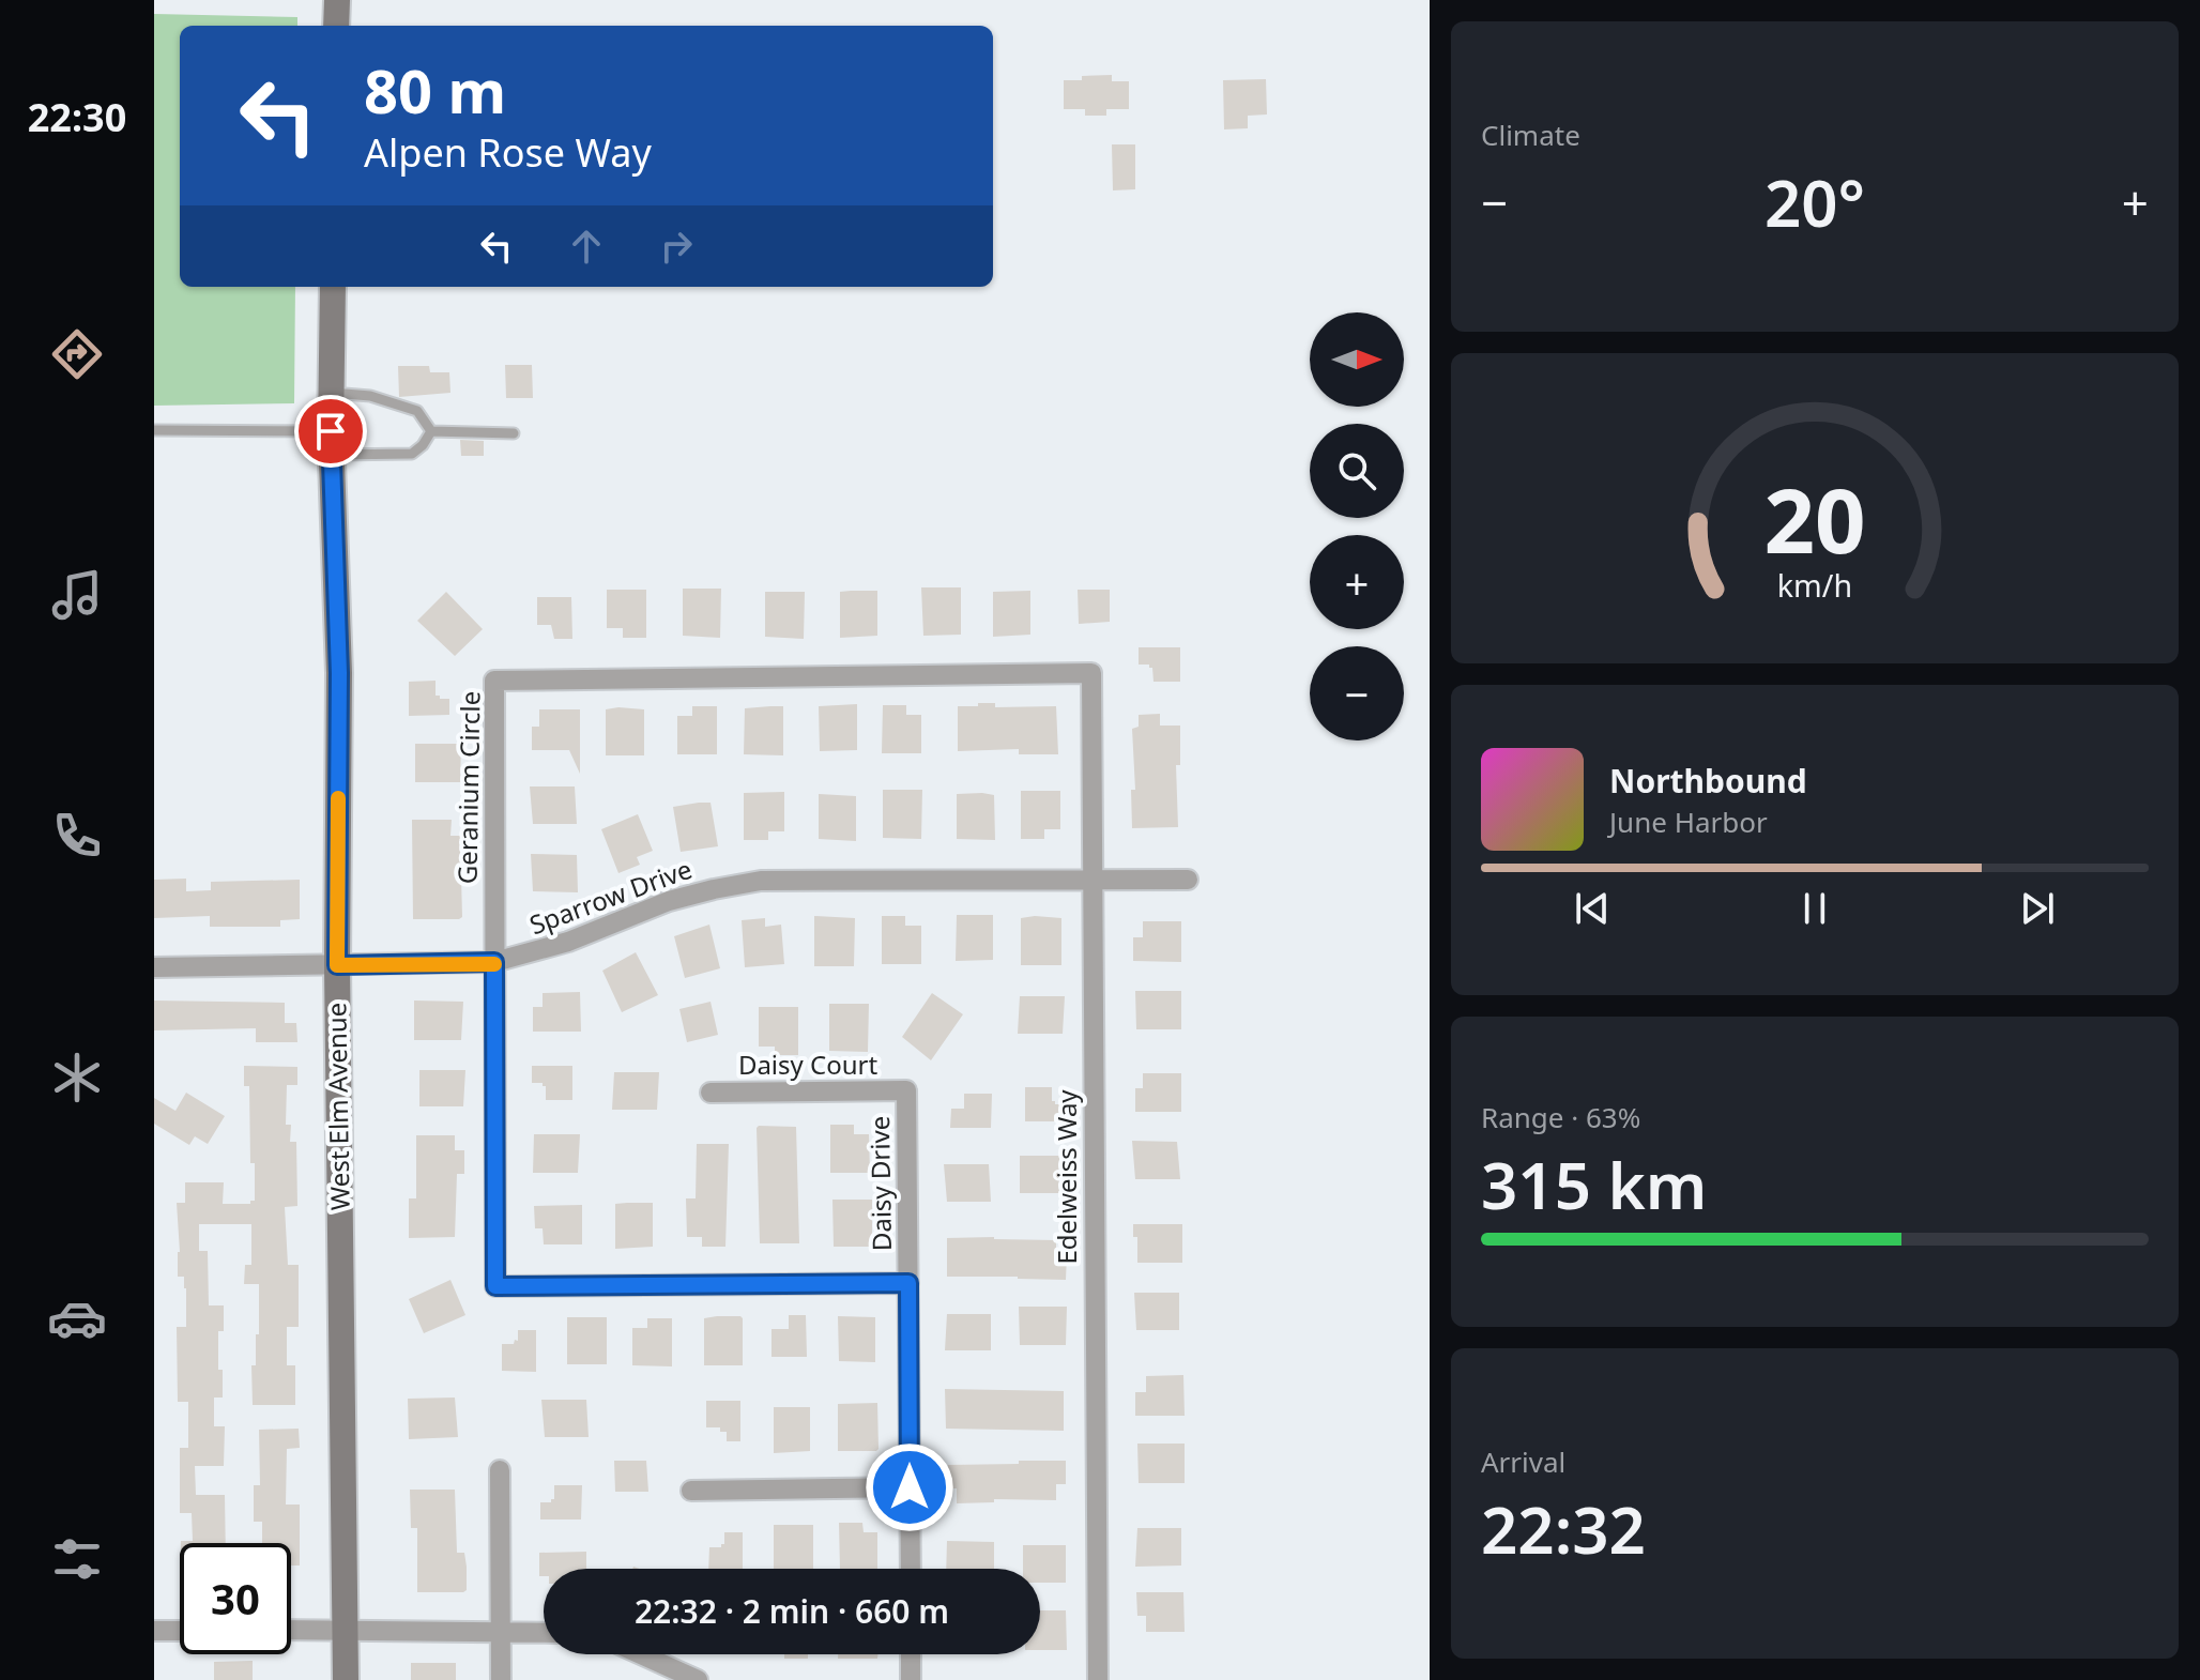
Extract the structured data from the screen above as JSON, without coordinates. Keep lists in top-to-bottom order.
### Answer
{
  "streets": {
    "street": [
      "Geranium Circle",
      "Sparrow Drive",
      "Daisy Court",
      "West Elm Avenue",
      "Edelweiss Way",
      "Daisy Drive"
    ]
  },
  "crossings": [
    ["Geranium Circle", "Sparrow Drive"],
    ["Geranium Circle", "Edelweiss Way"],
    ["Geranium Circle", "Daisy Drive"],
    ["Sparrow Drive", "West Elm Avenue"],
    ["Sparrow Drive", "Edelweiss Way"],
    ["Daisy Court", "Daisy Drive"]
  ],
  "north": "right",
  "page": {
    "tabs": "22:30",
    "tile": [
      "Climate",
      ["Range · 63%", "315 km"],
      ["Arrival", "22:32"]
    ],
    "turn": ["80 m", "Alpen Rose Way"],
    "heat": ["−", "20°", "+"],
    "map_buttons": ["+", "−"],
    "song": ["Northbound", "June Harbor"],
    "limit": "30",
    "trip": "22:32 · 2 min · 660 m",
    "gauge": ["20", "km/h"]
  }
}
